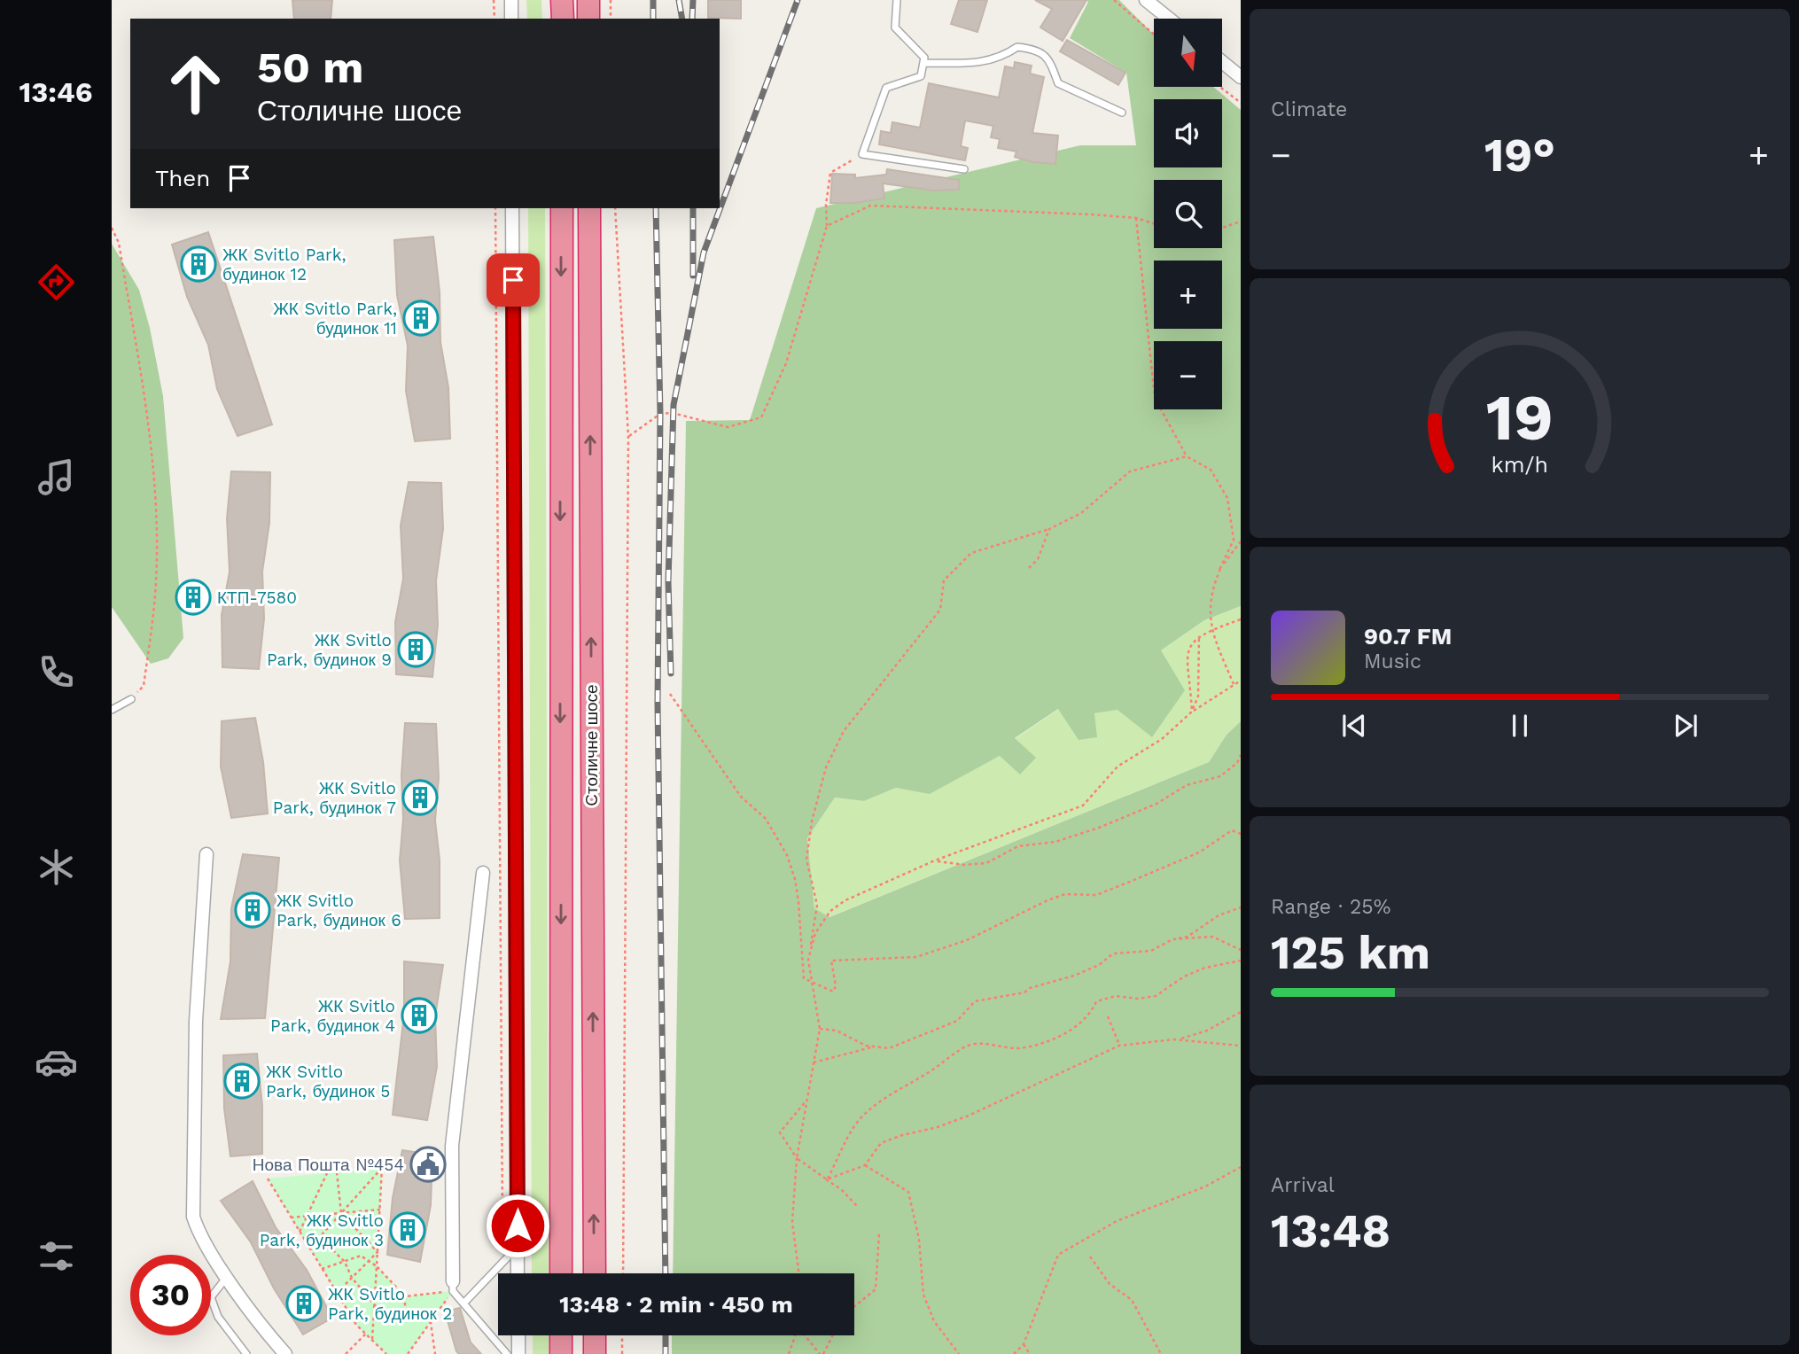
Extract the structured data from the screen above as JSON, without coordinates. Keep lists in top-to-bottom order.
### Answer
{
  "streets": {
    "highway": ["Столичне шосе"]
  },
  "places": {
    "building": [
      "ЖК Svitlo Park, будинок 12",
      "ЖК Svitlo Park, будинок 11",
      "КТП-7580",
      "ЖК Svitlo Park, будинок 9",
      "ЖК Svitlo Park, будинок 7",
      "ЖК Svitlo Park, будинок 6",
      "ЖК Svitlo Park, будинок 4",
      "ЖК Svitlo Park, будинок 5",
      "ЖК Svitlo Park, будинок 3",
      "ЖК Svitlo Park, будинок 2"
    ],
    "public building": ["Нова Пошта №454"]
  },
  "north": "bottom",
  "page": {
    "tabs": "13:46",
    "tile": [
      "Climate",
      ["Range · 25%", "125 km"],
      ["Arrival", "13:48"]
    ],
    "map_buttons": ["+", "−"],
    "turn": ["50 m", "Столичне шосе"],
    "heat": ["−", "19°", "+"],
    "then": "Then",
    "song": ["90.7 FM", "Music"],
    "limit": "30",
    "trip": "13:48 · 2 min · 450 m",
    "gauge": ["19", "km/h"]
  }
}
